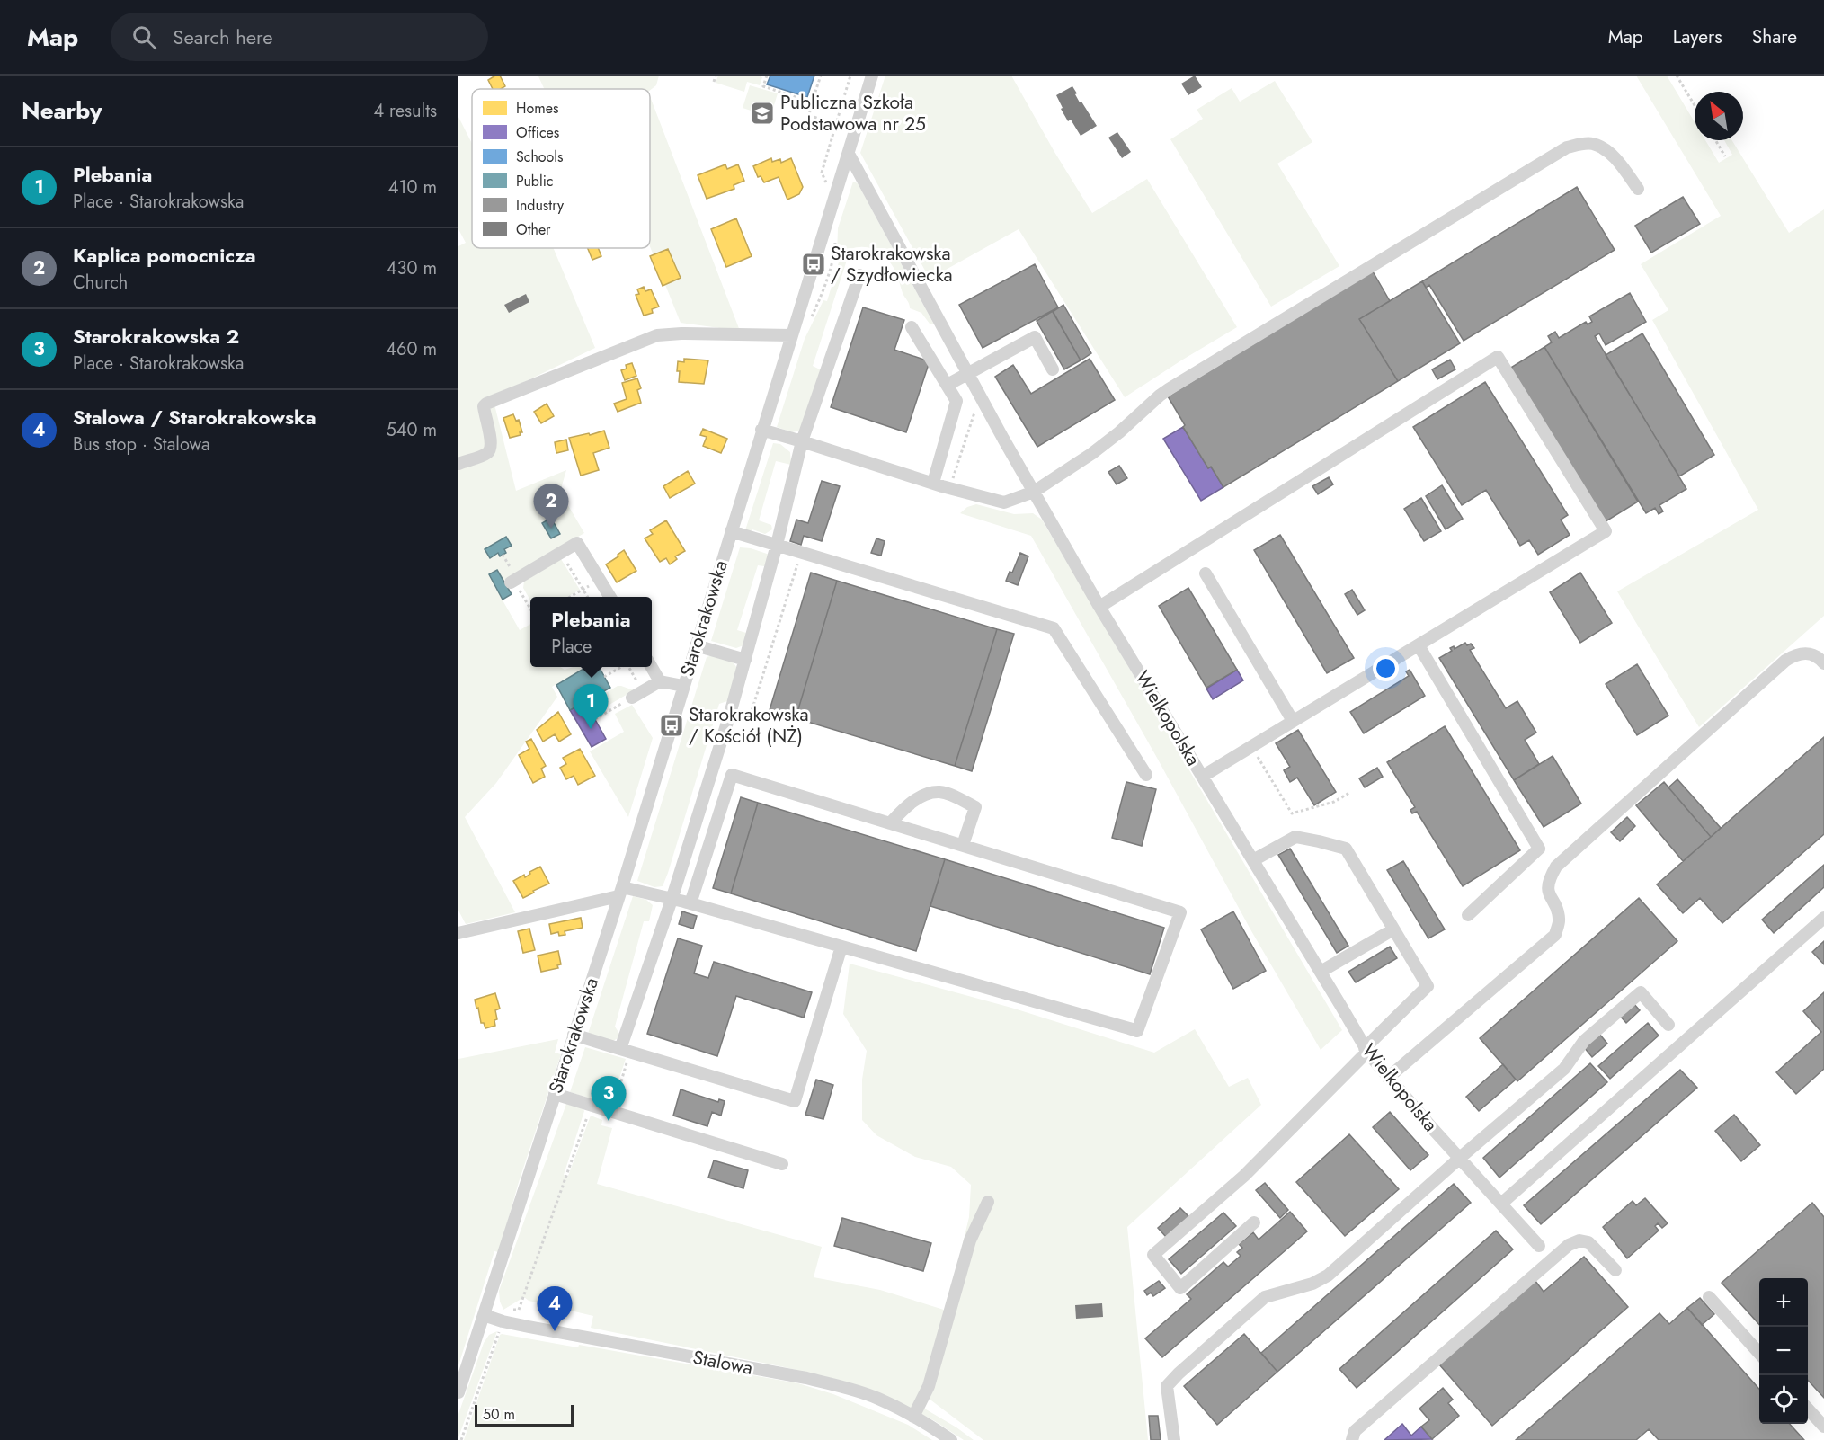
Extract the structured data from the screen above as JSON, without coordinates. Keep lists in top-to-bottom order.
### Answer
{
  "streets": {
    "street": ["Starokrakowska", "Wielkopolska", "Stalowa"]
  },
  "crossings": [
    ["Starokrakowska", "Wielkopolska"],
    ["Starokrakowska", "Stalowa"]
  ],
  "places": {
    "school or university": ["Publiczna Szkoła Podstawowa nr 25"],
    "bus stop": ["Starokrakowska / Szydłowiecka", "Starokrakowska / Kościół (NŻ)"]
  },
  "legend": [
    "Homes",
    "Offices",
    "Schools",
    "Public",
    "Industry",
    "Other"
  ],
  "scale_bar": "50 m",
  "north": "top left",
  "page": {
    "header": "Map",
    "search": "Search here",
    "nav": ["Map", "Layers", "Share"],
    "heading": ["Nearby", "4 results"],
    "list": [
      {
        "mark": "1",
        "name": "Plebania",
        "note": "Place · Starokrakowska",
        "value": "410 m"
      },
      {
        "mark": "2",
        "name": "Kaplica pomocnicza",
        "note": "Church",
        "value": "430 m"
      },
      {
        "mark": "3",
        "name": "Starokrakowska 2",
        "note": "Place · Starokrakowska",
        "value": "460 m"
      },
      {
        "mark": "4",
        "name": "Stalowa / Starokrakowska",
        "note": "Bus stop · Stalowa",
        "value": "540 m"
      }
    ],
    "pins": [
      "2",
      "1",
      "3",
      "4"
    ],
    "popup": ["Plebania", "Place"],
    "map_buttons": ["+", "−"],
    "scale": "50 m"
  }
}
